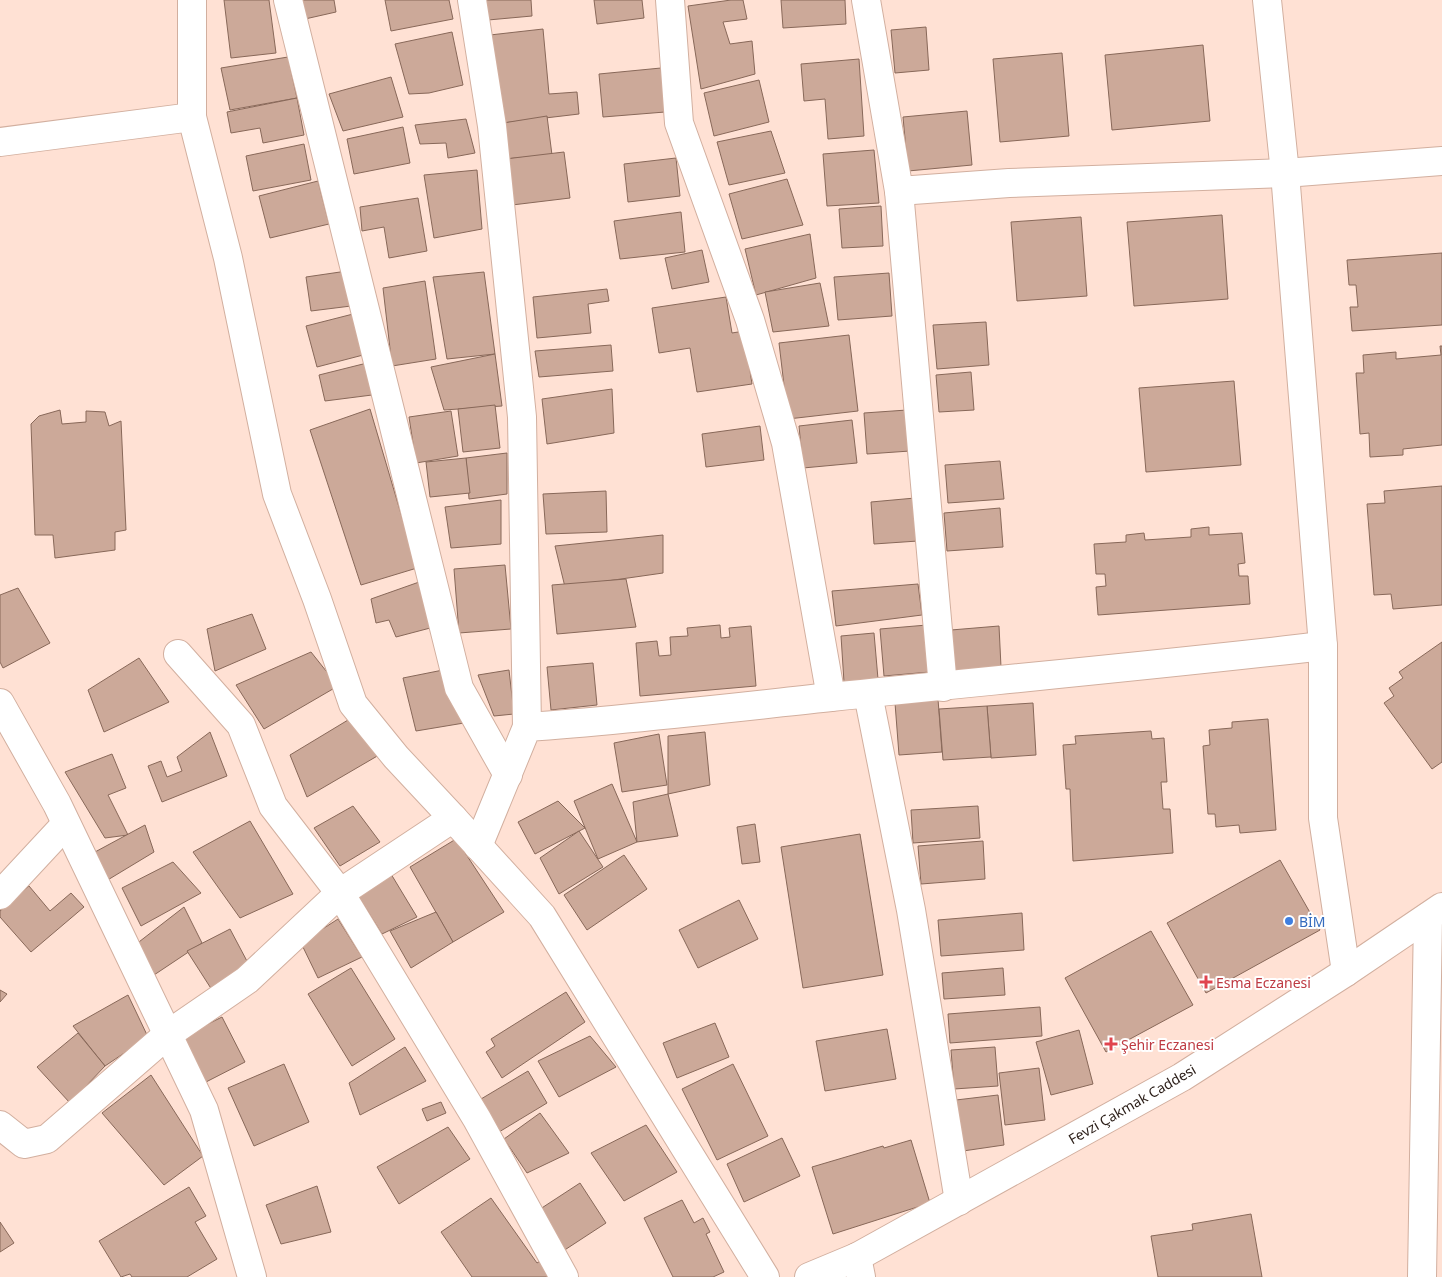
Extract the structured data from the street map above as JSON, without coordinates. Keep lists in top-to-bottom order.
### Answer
{
  "streets": {
    "street": ["Fevzi Çakmak Caddesi"]
  },
  "places": {
    "other": ["BİM"],
    "health": ["Esma Eczanesi", "Şehir Eczanesi"]
  }
}
